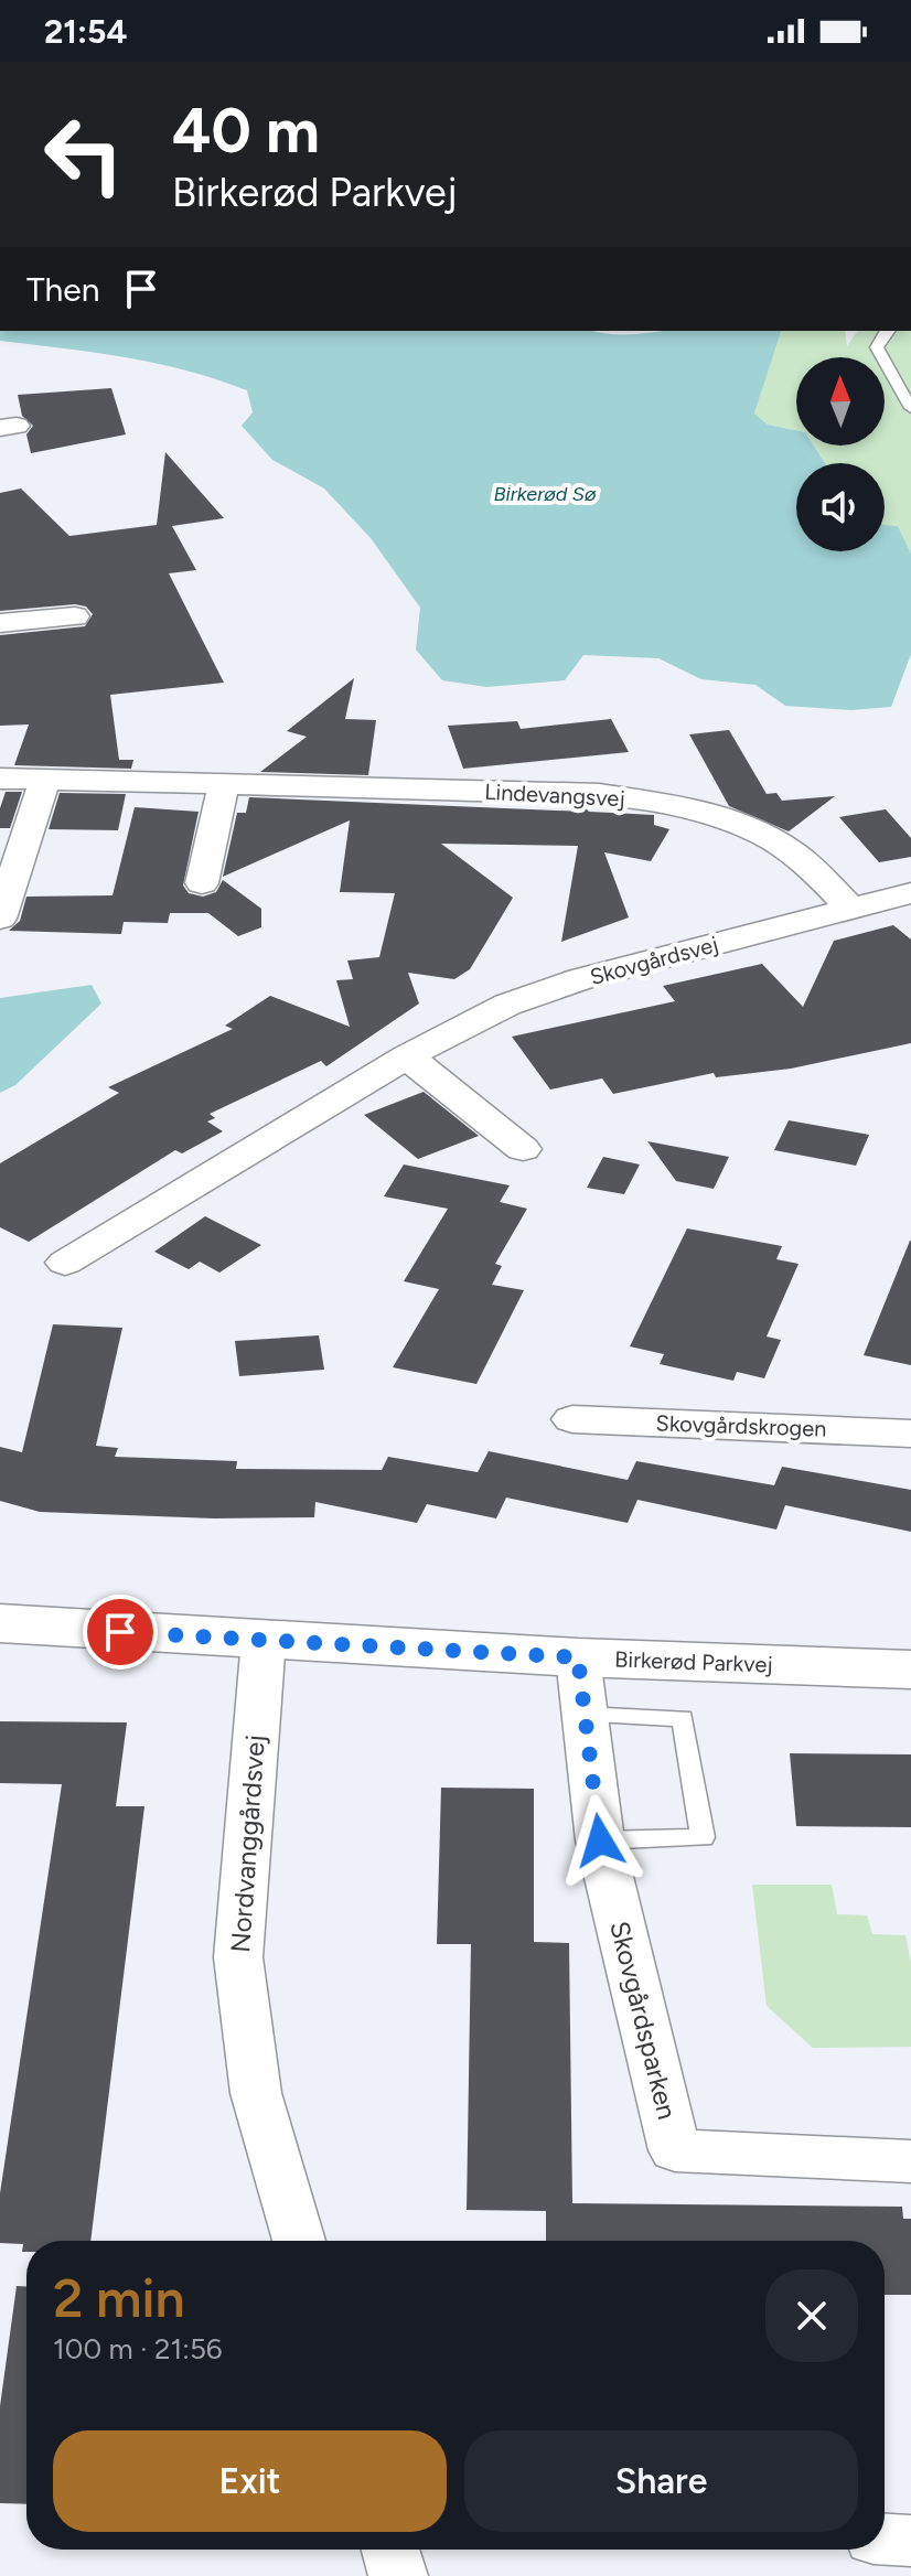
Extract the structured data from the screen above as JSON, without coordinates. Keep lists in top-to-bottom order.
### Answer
{
  "streets": {
    "street": [
      "Lindevangsvej",
      "Skovgårdsvej",
      "Skovgårdskrogen",
      "Birkerød Parkvej",
      "Nordvanggårdsvej",
      "Skovgårdsparken"
    ]
  },
  "crossings": [
    ["Lindevangsvej", "Skovgårdsvej"],
    ["Birkerød Parkvej", "Nordvanggårdsvej"],
    ["Birkerød Parkvej", "Skovgårdsparken"]
  ],
  "water": ["Birkerød Sø"],
  "north": "top",
  "page": {
    "status": "21:54",
    "turn": ["40 m", "Birkerød Parkvej"],
    "then": "Then",
    "heading": ["2 min", "100 m · 21:56"],
    "buttons": ["Exit", "Share"]
  }
}
